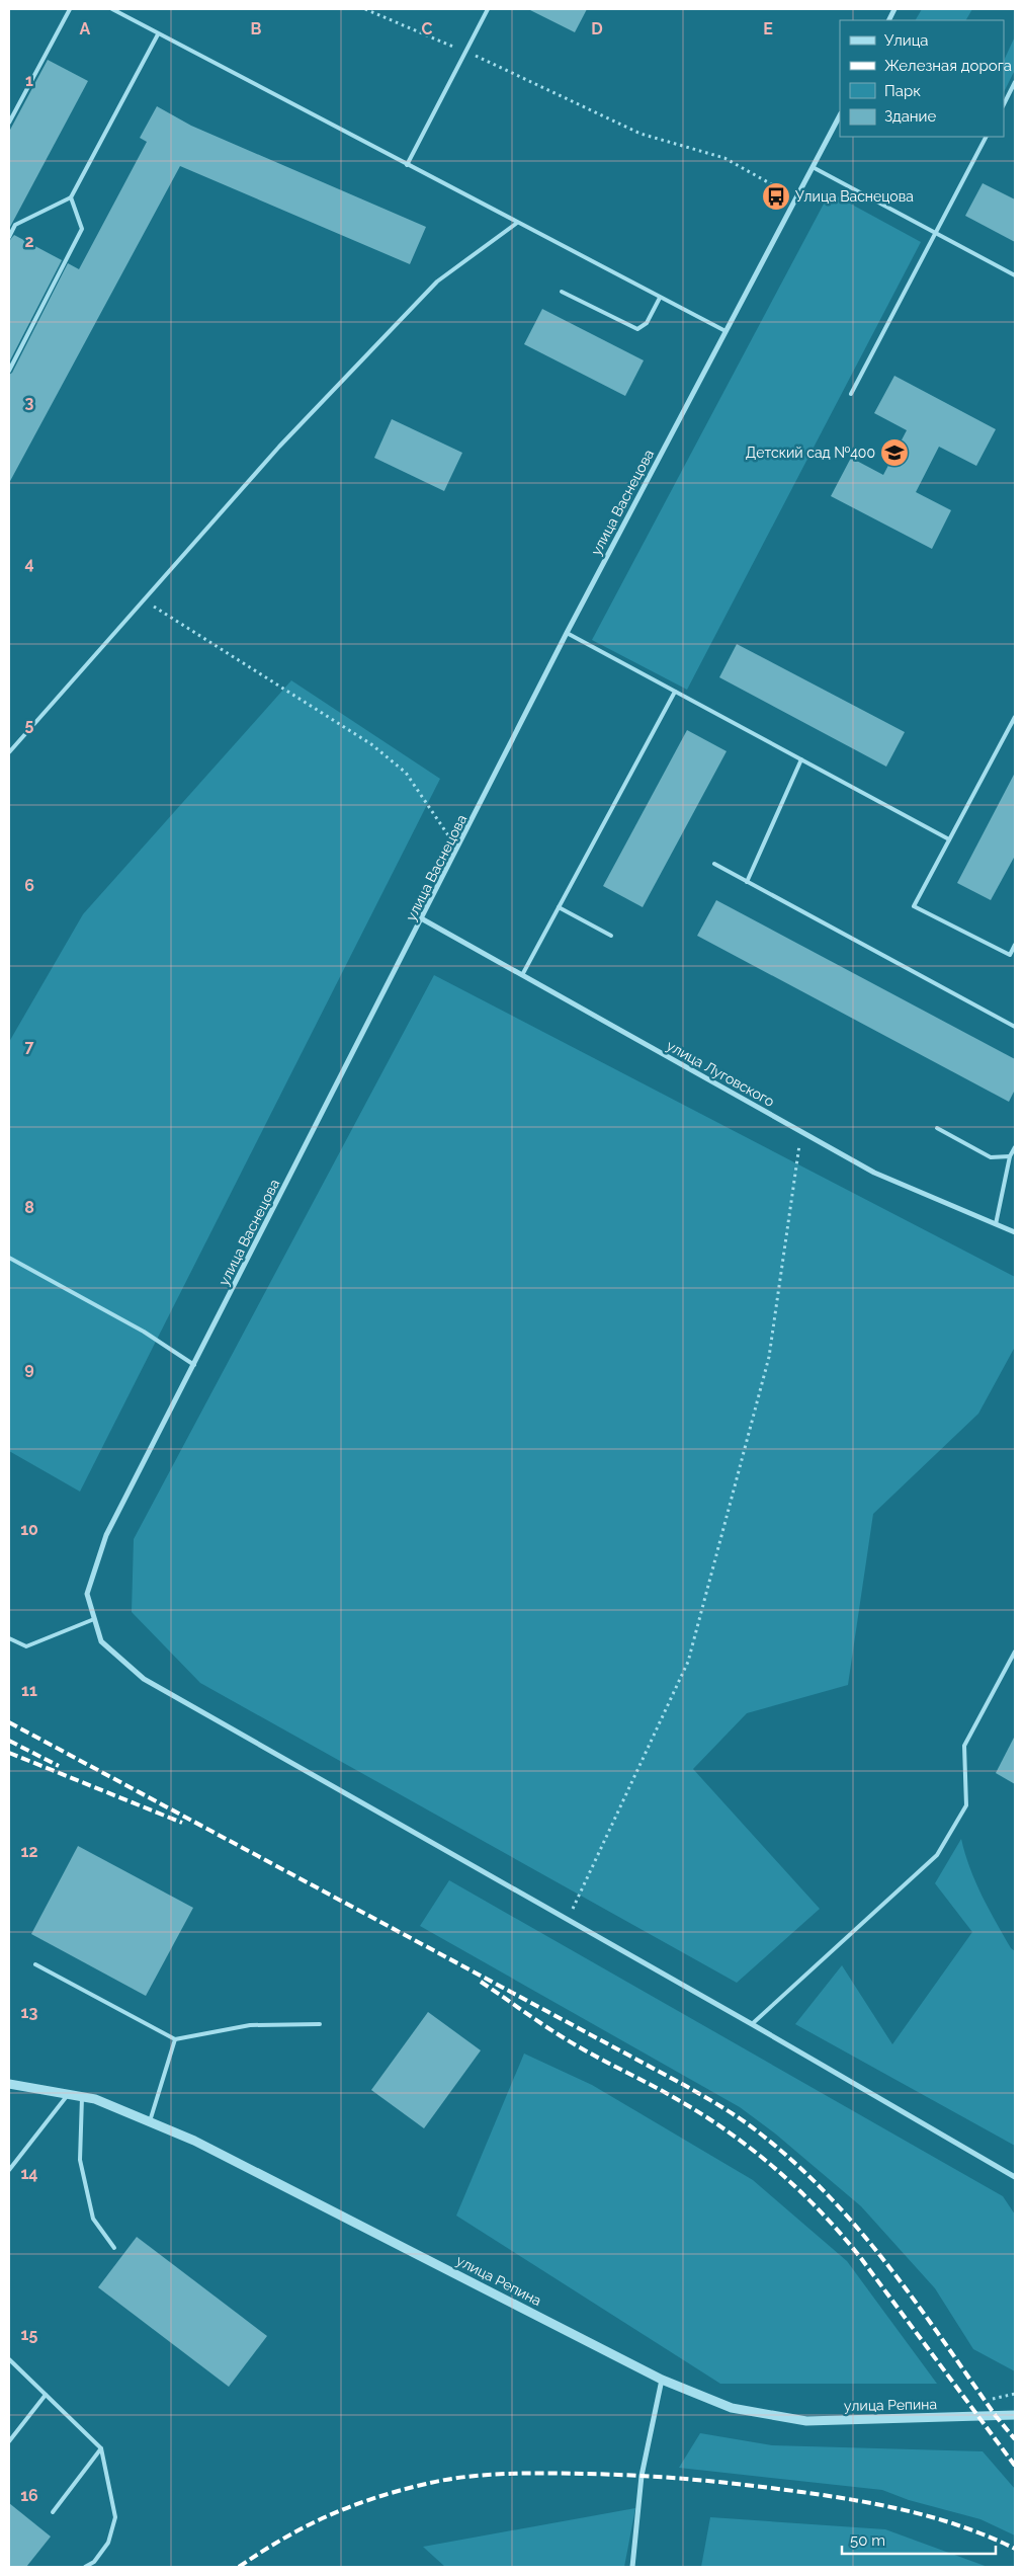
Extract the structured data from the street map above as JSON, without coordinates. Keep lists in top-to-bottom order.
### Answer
{
  "streets": {
    "street": ["улица Васнецова", "улица Луговского", "улица Репина"]
  },
  "crossings": [
    ["улица Васнецова", "улица Луговского"]
  ],
  "places": {
    "bus stop": ["Улица Васнецова"],
    "school or university": ["Детский сад №400"]
  },
  "legend": [
    "Улица",
    "Железная дорога",
    "Парк",
    "Здание"
  ],
  "scale_bar": "50 m",
  "grid": {
    "columns": [
      "A",
      "B",
      "C",
      "D",
      "E"
    ],
    "rows": [
      "1",
      "2",
      "3",
      "4",
      "5",
      "6",
      "7",
      "8",
      "9",
      "10",
      "11",
      "12",
      "13",
      "14",
      "15",
      "16"
    ]
  }
}
